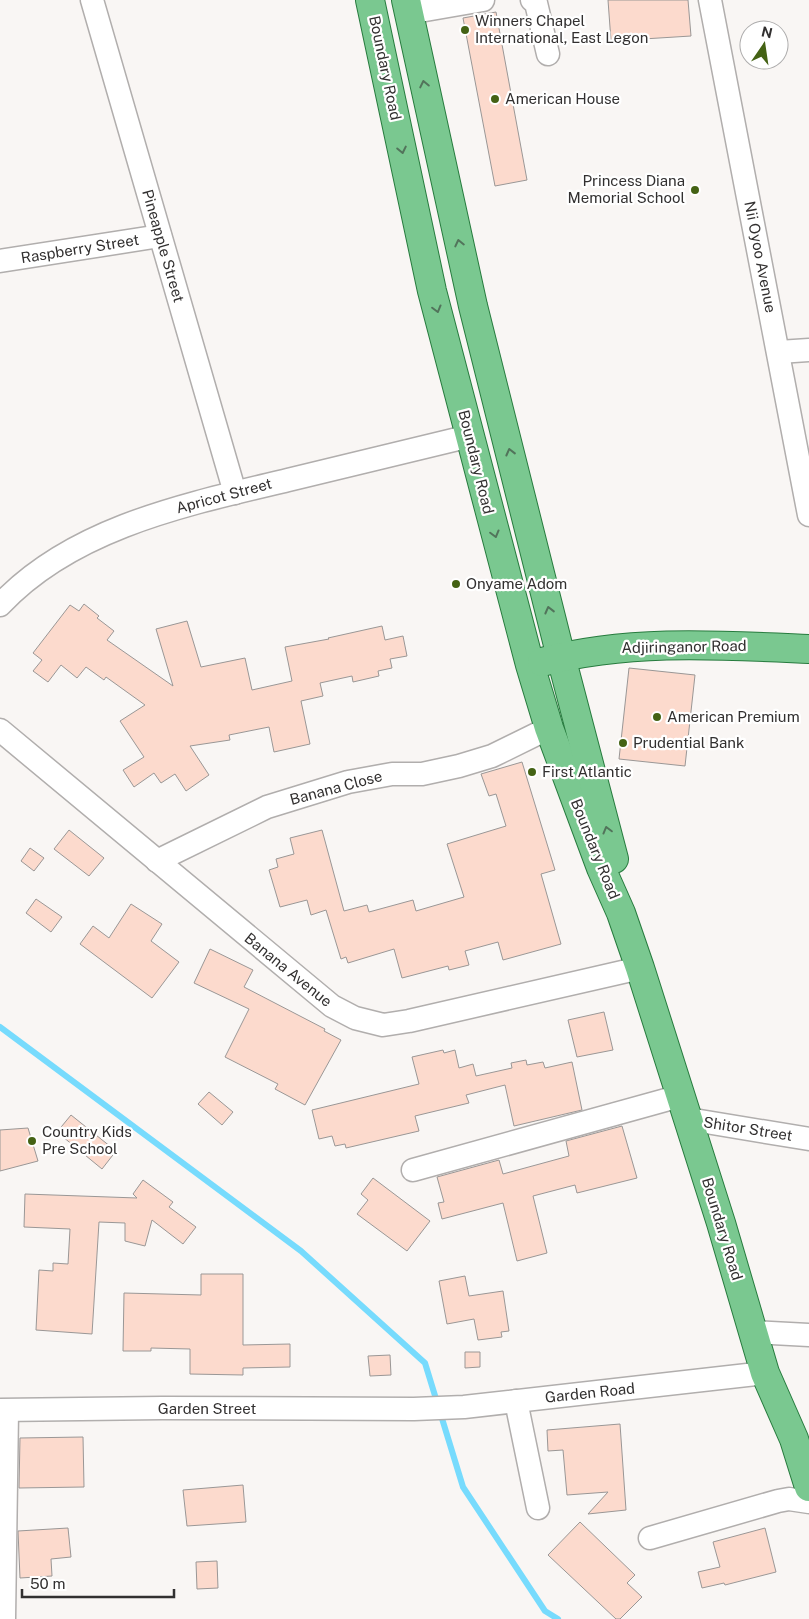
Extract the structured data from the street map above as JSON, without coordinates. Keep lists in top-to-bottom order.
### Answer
{
  "streets": {
    "main road": ["Boundary Road", "Adjiringanor Road"],
    "street": [
      "Pineapple Street",
      "Raspberry Street",
      "Nii Oyoo Avenue",
      "Apricot Street",
      "Banana Close",
      "Banana Avenue",
      "Shitor Street",
      "Garden Road",
      "Garden Street"
    ]
  },
  "crossings": [
    ["Boundary Road", "Apricot Street"],
    ["Boundary Road", "Adjiringanor Road"],
    ["Boundary Road", "Banana Close"],
    ["Boundary Road", "Banana Avenue"],
    ["Boundary Road", "Shitor Street"],
    ["Boundary Road", "Garden Road"],
    ["Pineapple Street", "Raspberry Street"],
    ["Pineapple Street", "Apricot Street"],
    ["Banana Close", "Banana Avenue"],
    ["Garden Road", "Garden Street"]
  ],
  "places": [
    "Winners Chapel International, East Legon",
    "American House",
    "Princess Diana Memorial School",
    "Onyame Adom",
    "American Premium",
    "Prudential Bank",
    "First Atlantic",
    "Country Kids Pre School"
  ],
  "scale_bar": "50 m",
  "north": "top"
}
